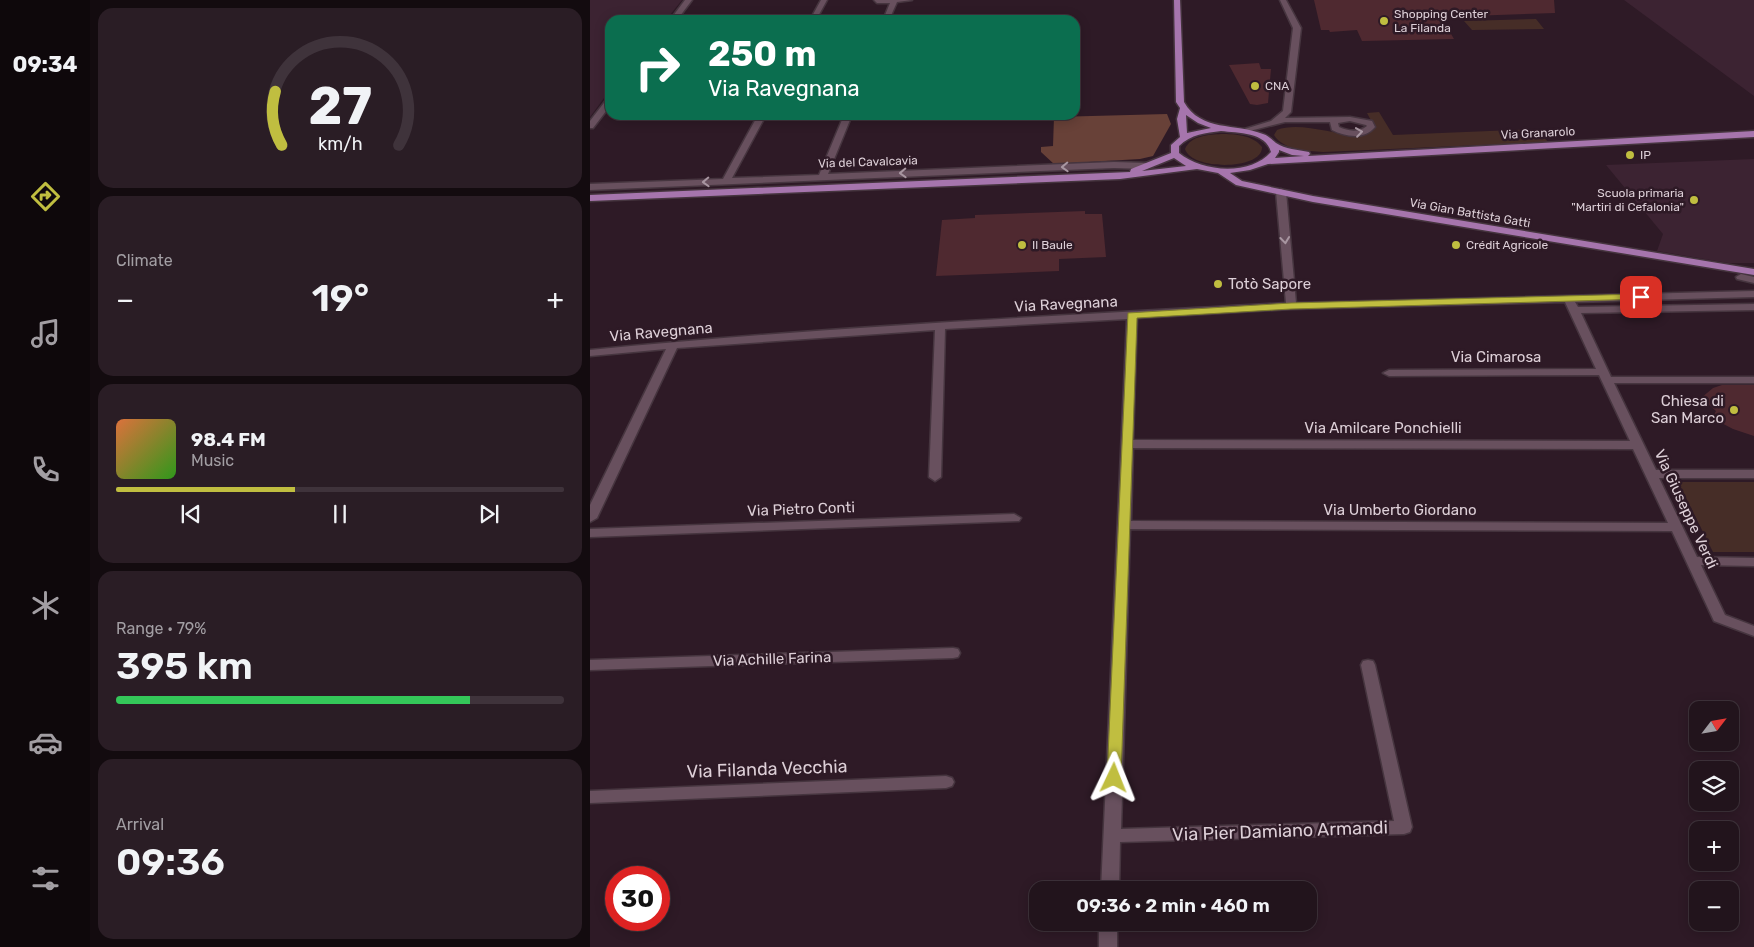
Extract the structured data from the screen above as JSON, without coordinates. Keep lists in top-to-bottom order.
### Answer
{
  "streets": {
    "main road": ["Via Granarolo", "Via del Cavalcavia", "Via Gian Battista Gatti"],
    "street": [
      "Via Ravegnana",
      "Via Cimarosa",
      "Via Amilcare Ponchielli",
      "Via Pietro Conti",
      "Via Giuseppe Verdi",
      "Via Umberto Giordano",
      "Via Achille Farina",
      "Via Filanda Vecchia",
      "Via Pier Damiano Armandi"
    ]
  },
  "crossings": [
    ["Via Granarolo", "Via Gian Battista Gatti"],
    ["Via Ravegnana", "Via Giuseppe Verdi"],
    ["Via Cimarosa", "Via Giuseppe Verdi"],
    ["Via Amilcare Ponchielli", "Via Giuseppe Verdi"],
    ["Via Giuseppe Verdi", "Via Umberto Giordano"]
  ],
  "one_way": ["Via del Cavalcavia"],
  "places": [
    "Shopping Center La Filanda",
    "CNA",
    "IP",
    "Scuola primaria \"Martiri di Cefalonia\"",
    "Il Baule",
    "Crédit Agricole",
    "Totò Sapore",
    "Chiesa di San Marco"
  ],
  "north": "top right",
  "page": {
    "tabs": "09:34",
    "turn": ["250 m", "Via Ravegnana"],
    "tile": [
      "Climate",
      ["Range · 79%", "395 km"],
      ["Arrival", "09:36"]
    ],
    "heat": ["−", "19°", "+"],
    "song": ["98.4 FM", "Music"],
    "map_buttons": ["+", "−"],
    "limit": "30",
    "trip": "09:36 · 2 min · 460 m",
    "gauge": ["27", "km/h"]
  }
}
